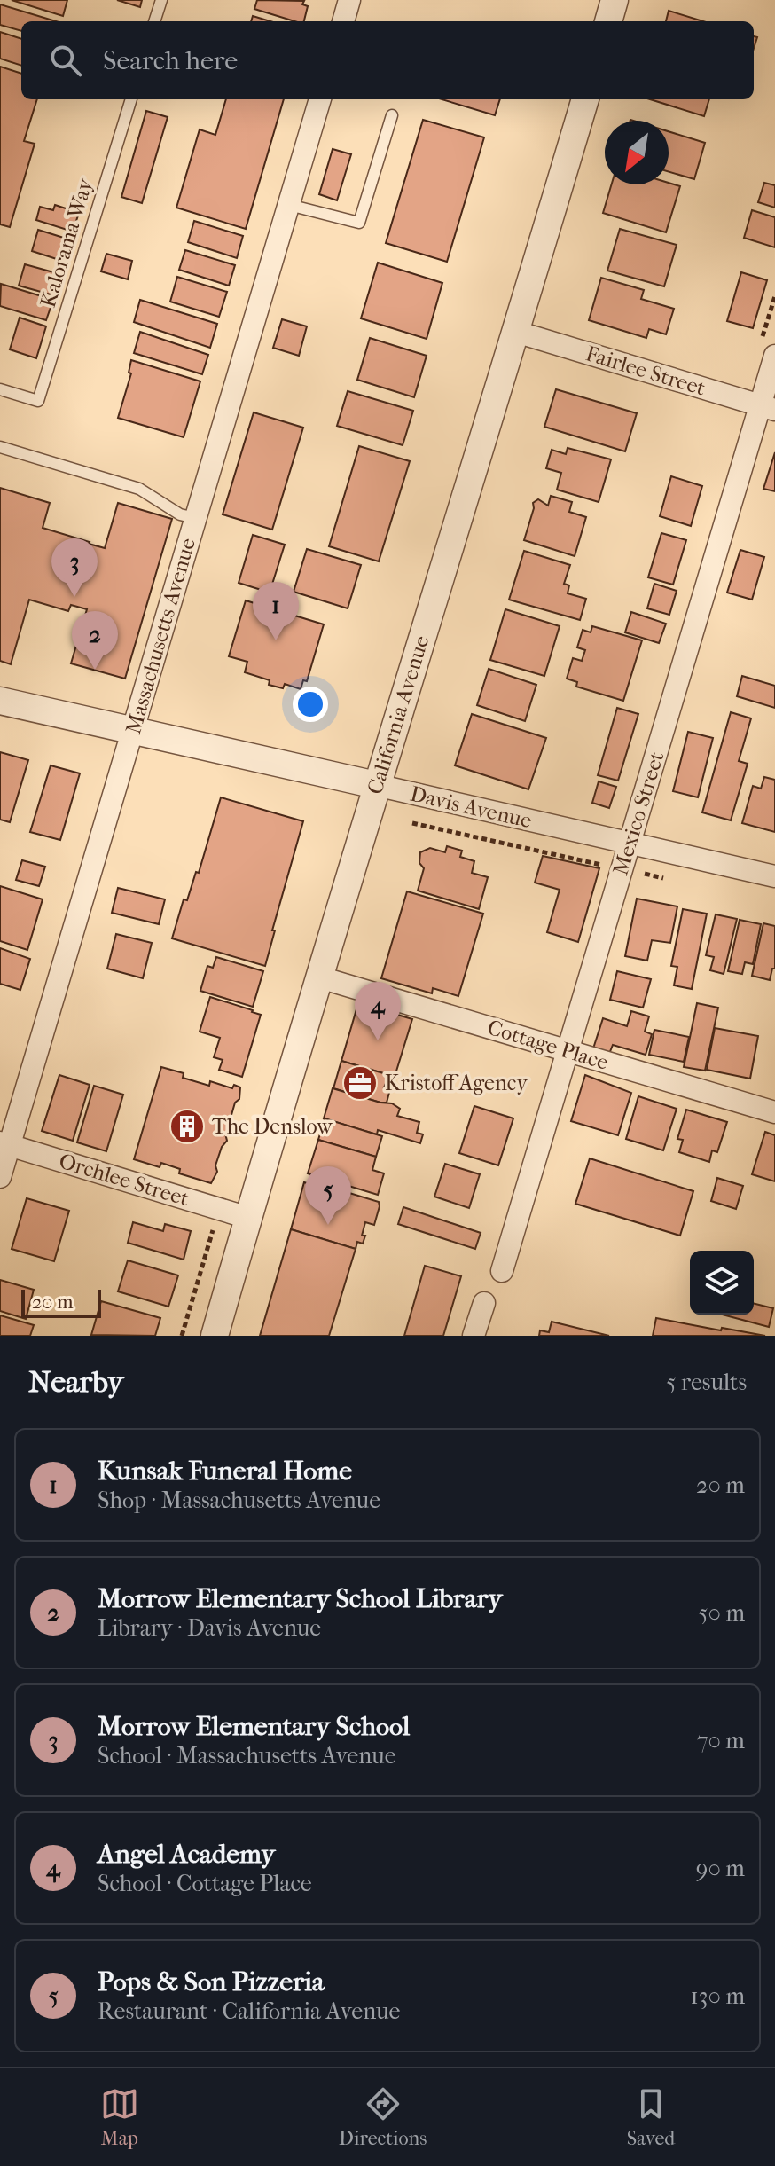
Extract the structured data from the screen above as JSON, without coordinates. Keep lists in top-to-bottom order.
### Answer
{
  "streets": {
    "street": [
      "Fairlee Street",
      "Massachusetts Avenue",
      "California Avenue",
      "Davis Avenue",
      "Mexico Street",
      "Cottage Place",
      "Orchlee Street"
    ],
    "lane": ["Kalorama Way"]
  },
  "crossings": [
    ["Fairlee Street", "California Avenue"],
    ["Fairlee Street", "Mexico Street"],
    ["Massachusetts Avenue", "Davis Avenue"],
    ["Massachusetts Avenue", "Orchlee Street"],
    ["California Avenue", "Davis Avenue"],
    ["California Avenue", "Cottage Place"],
    ["California Avenue", "Orchlee Street"],
    ["Davis Avenue", "Mexico Street"],
    ["Mexico Street", "Cottage Place"]
  ],
  "places": {
    "office": ["Kristoff Agency"],
    "building": ["The Denslow"]
  },
  "scale_bar": "20 m",
  "north": "bottom left",
  "page": {
    "search": "Search here",
    "pins": [
      "3",
      "1",
      "2",
      "4",
      "5"
    ],
    "scale": "20 m",
    "heading": ["Nearby", "5 results"],
    "list": [
      {
        "mark": "1",
        "name": "Kunsak Funeral Home",
        "note": "Shop · Massachusetts Avenue",
        "value": "20 m"
      },
      {
        "mark": "2",
        "name": "Morrow Elementary School Library",
        "note": "Library · Davis Avenue",
        "value": "50 m"
      },
      {
        "mark": "3",
        "name": "Morrow Elementary School",
        "note": "School · Massachusetts Avenue",
        "value": "70 m"
      },
      {
        "mark": "4",
        "name": "Angel Academy",
        "note": "School · Cottage Place",
        "value": "90 m"
      },
      {
        "mark": "5",
        "name": "Pops & Son Pizzeria",
        "note": "Restaurant · California Avenue",
        "value": "130 m"
      }
    ],
    "nav": ["Map", "Directions", "Saved"]
  }
}
